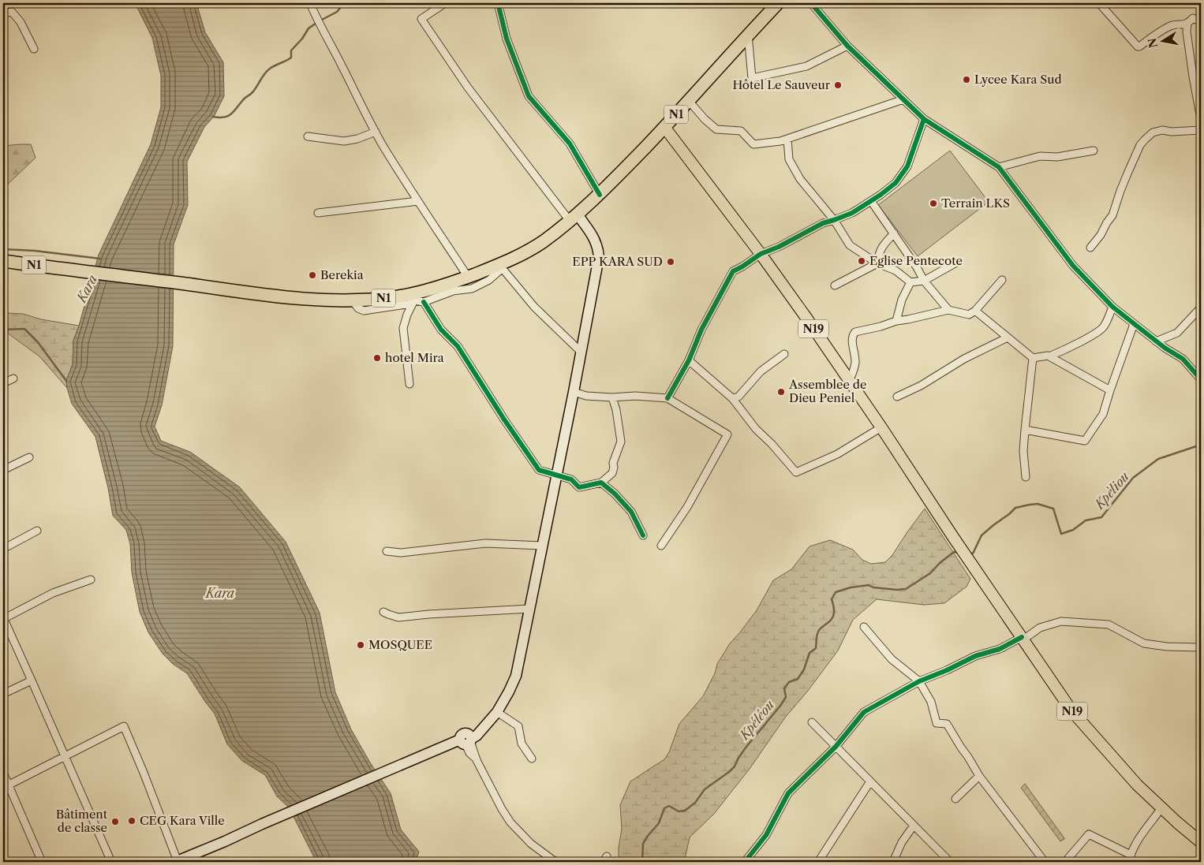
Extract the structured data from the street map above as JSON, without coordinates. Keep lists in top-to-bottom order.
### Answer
{
  "streets": {
    "highway": ["N1"],
    "main road": ["N19"]
  },
  "crossings": [
    ["N1", "N19"]
  ],
  "water": ["Kara", "Kpèliou", "Kpéléou"],
  "places": [
    "Lycee Kara Sud",
    "Hôtel Le Sauveur",
    "Terrain LKS",
    "Eglise Pentecote",
    "EPP KARA SUD",
    "Berekia",
    "hotel Mira",
    "Assemblee de Dieu Peniel",
    "MOSQUEE",
    "CEG Kara Ville",
    "Bâtiment de classe"
  ],
  "north": "left"
}
